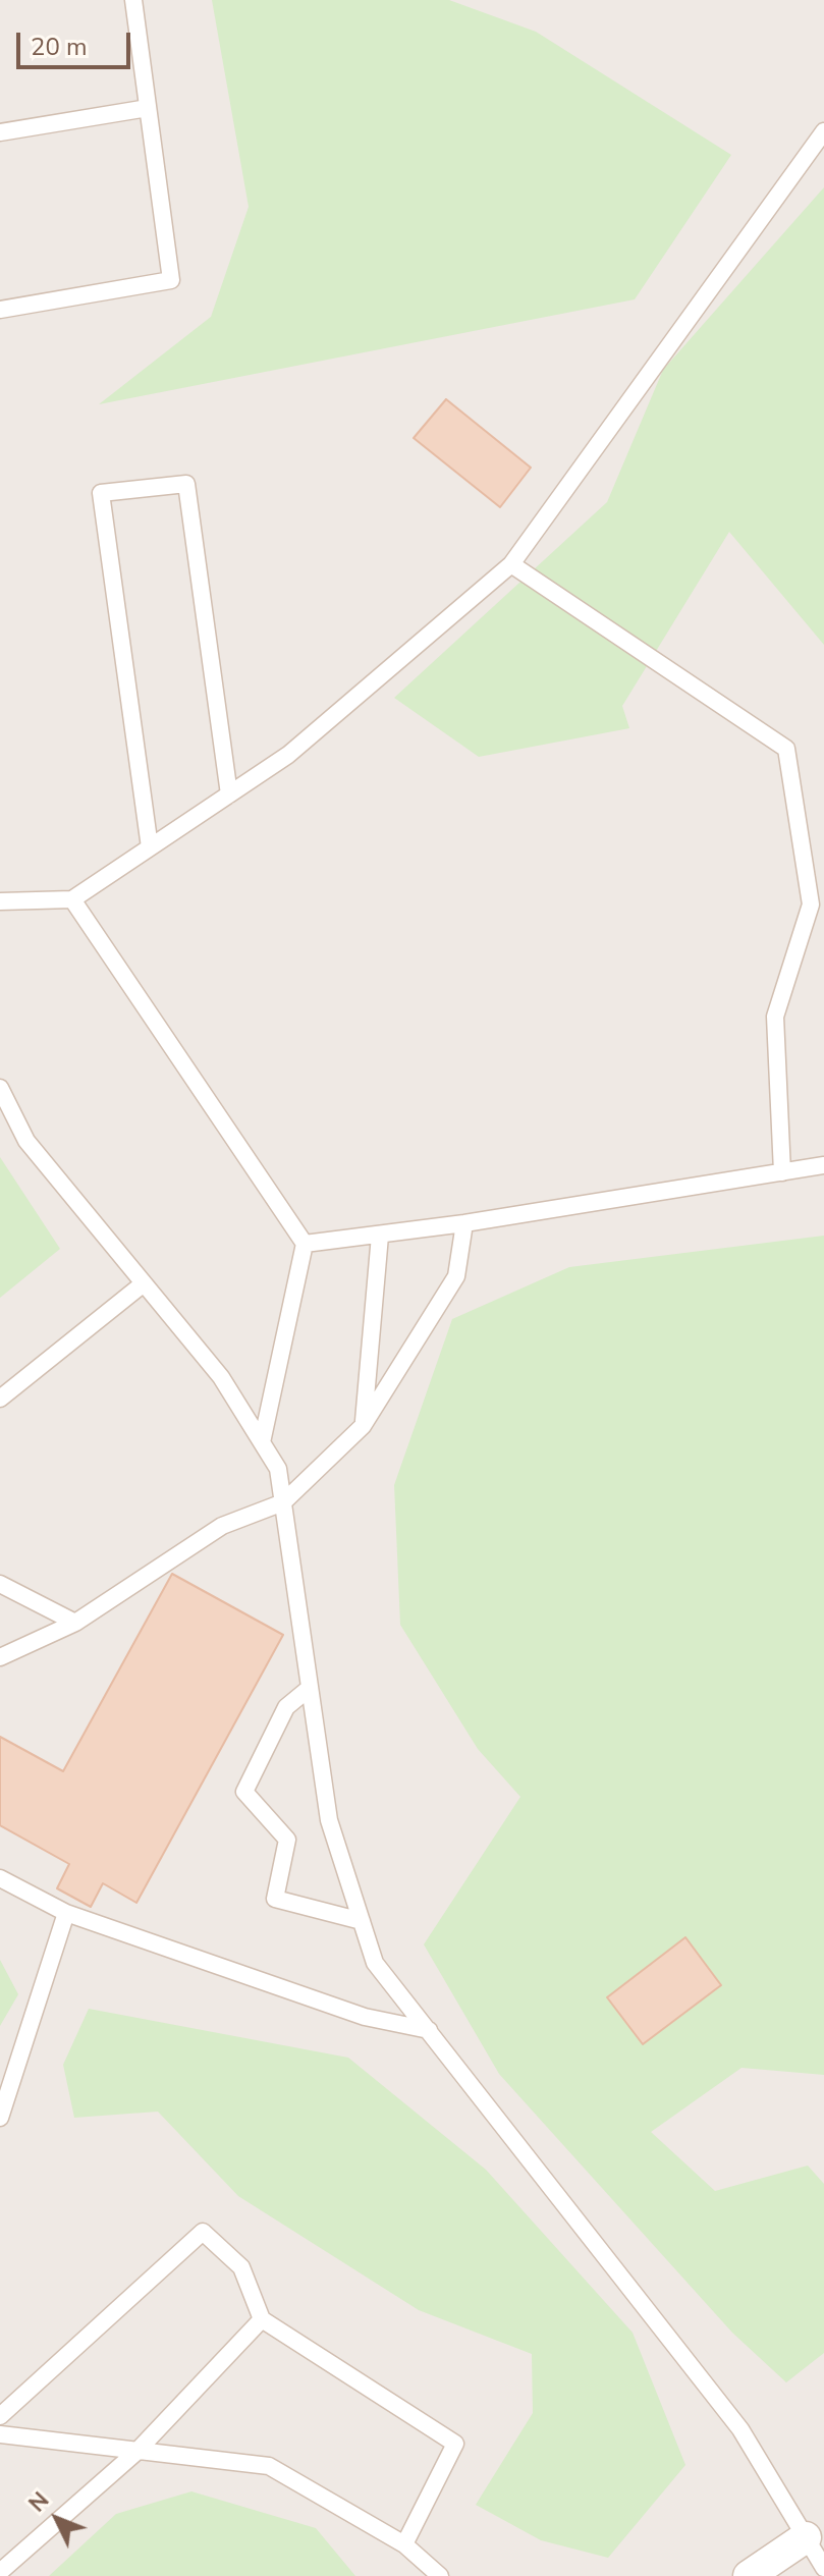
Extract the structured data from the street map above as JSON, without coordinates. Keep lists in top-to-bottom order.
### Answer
{
  "scale_bar": "20 m",
  "north": "top left"
}
